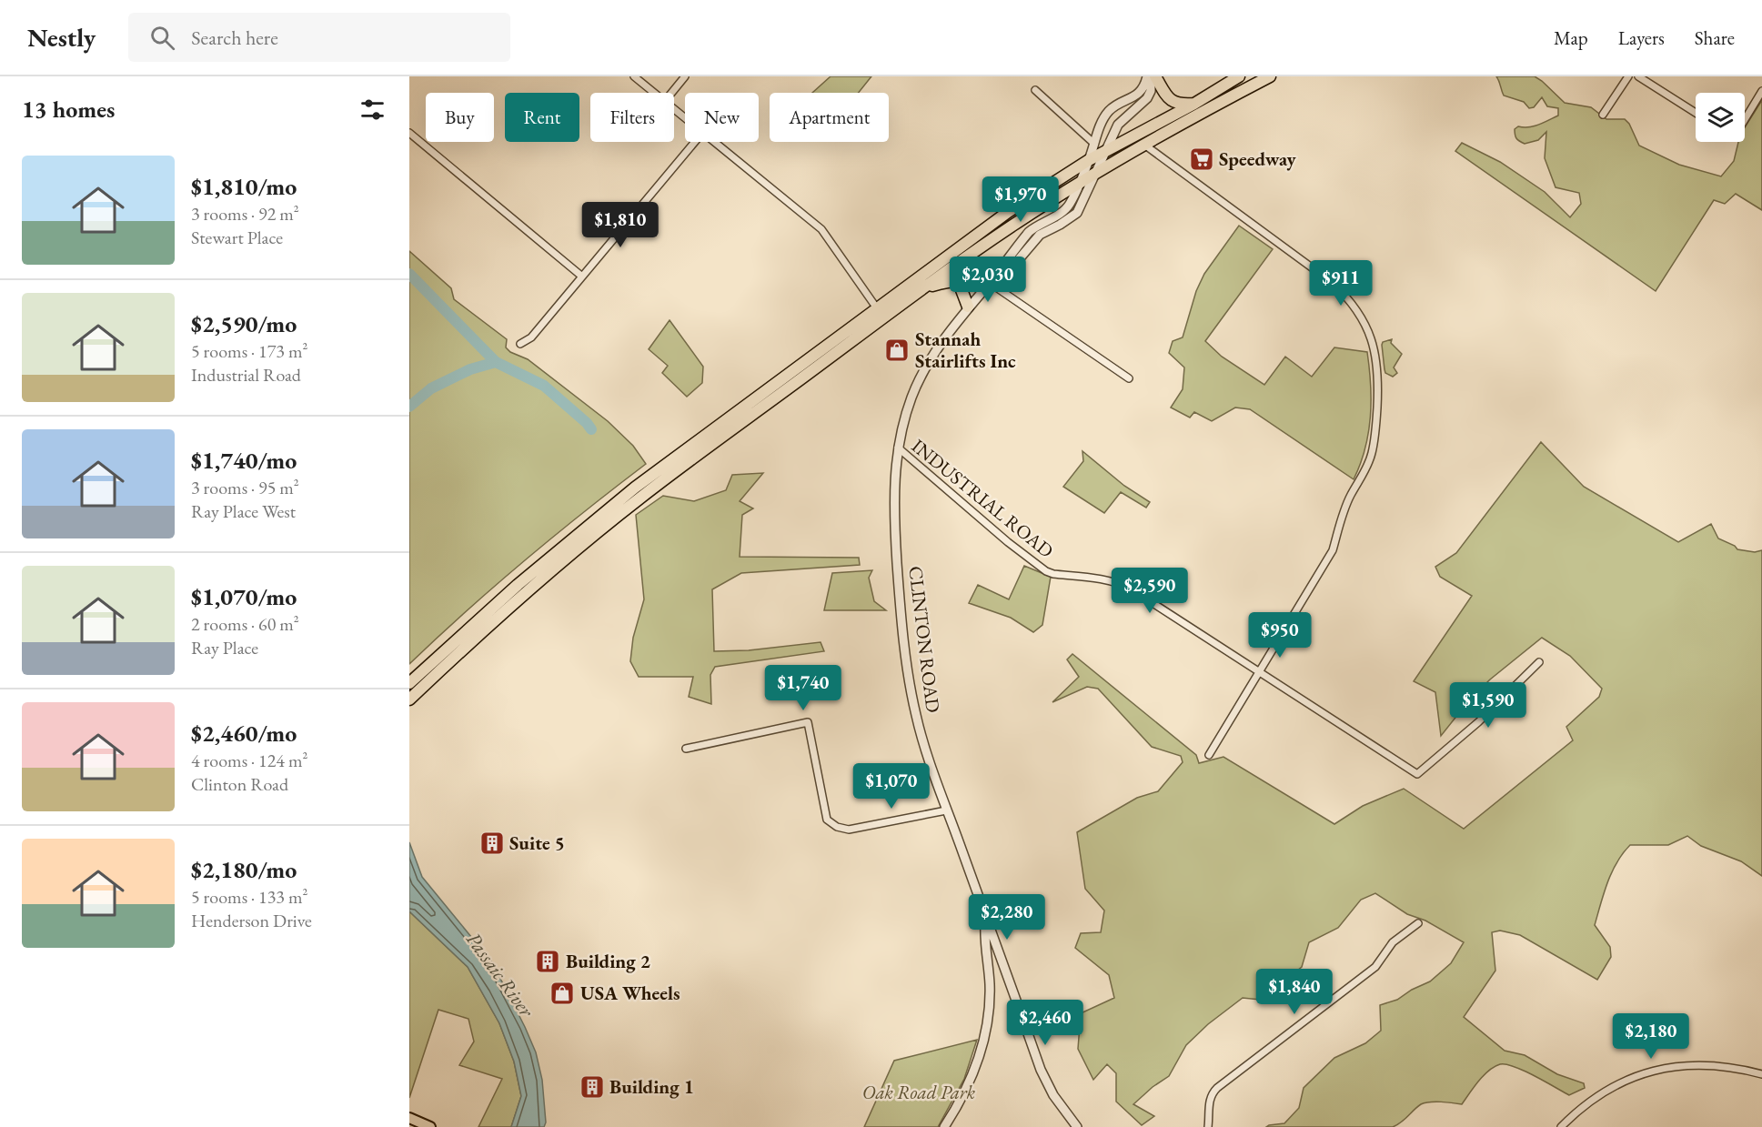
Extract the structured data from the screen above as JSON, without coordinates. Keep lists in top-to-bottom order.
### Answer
{
  "streets": {
    "street": ["INDUSTRIAL ROAD", "CLINTON ROAD"]
  },
  "crossings": [
    ["INDUSTRIAL ROAD", "CLINTON ROAD"]
  ],
  "water": ["Passaic River"],
  "parks": ["Oak Road Park"],
  "places": {
    "supermarket": ["Speedway"],
    "shop": ["Stannah Stairlifts Inc", "USA Wheels"],
    "building": ["Suite 5", "Building 2", "Building 1"]
  },
  "page": {
    "header": "Nestly",
    "search": "Search here",
    "nav": ["Map", "Layers", "Share"],
    "heading": "13 homes",
    "chip": [
      "Buy",
      "Rent",
      "Filters",
      "New",
      "Apartment"
    ],
    "list": [
      {
        "name": "$1,810/mo",
        "note": "3 rooms · 92 m² · Stewart Place"
      },
      {
        "name": "$2,590/mo",
        "note": "5 rooms · 173 m² · Industrial Road"
      },
      {
        "name": "$1,740/mo",
        "note": "3 rooms · 95 m² · Ray Place West"
      },
      {
        "name": "$1,070/mo",
        "note": "2 rooms · 60 m² · Ray Place"
      },
      {
        "name": "$2,460/mo",
        "note": "4 rooms · 124 m² · Clinton Road"
      },
      {
        "name": "$2,180/mo",
        "note": "5 rooms · 133 m² · Henderson Drive"
      }
    ],
    "price": [
      "$1,970",
      "$1,810",
      "$2,030",
      "$911",
      "$2,590",
      "$950",
      "$1,740",
      "$1,590",
      "$1,070",
      "$2,280",
      "$1,840",
      "$2,460",
      "$2,180"
    ]
  }
}
